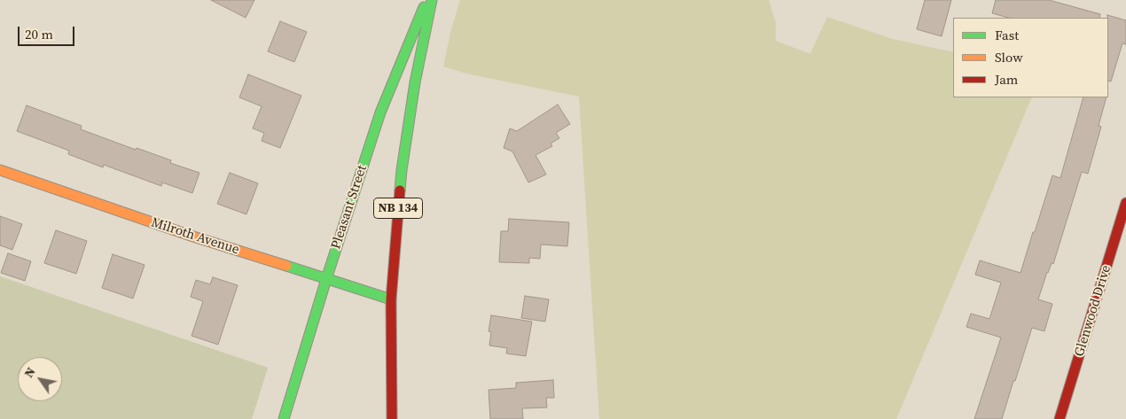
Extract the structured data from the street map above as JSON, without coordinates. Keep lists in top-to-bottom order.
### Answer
{
  "streets": {
    "street": [
      "Pleasant Street",
      "NB 134",
      "Milroth Avenue",
      "Glenwood Drive"
    ]
  },
  "crossings": [
    ["Pleasant Street", "Milroth Avenue"],
    ["NB 134", "Milroth Avenue"]
  ],
  "legend": ["Fast", "Slow", "Jam"],
  "scale_bar": "20 m",
  "north": "top left"
}
